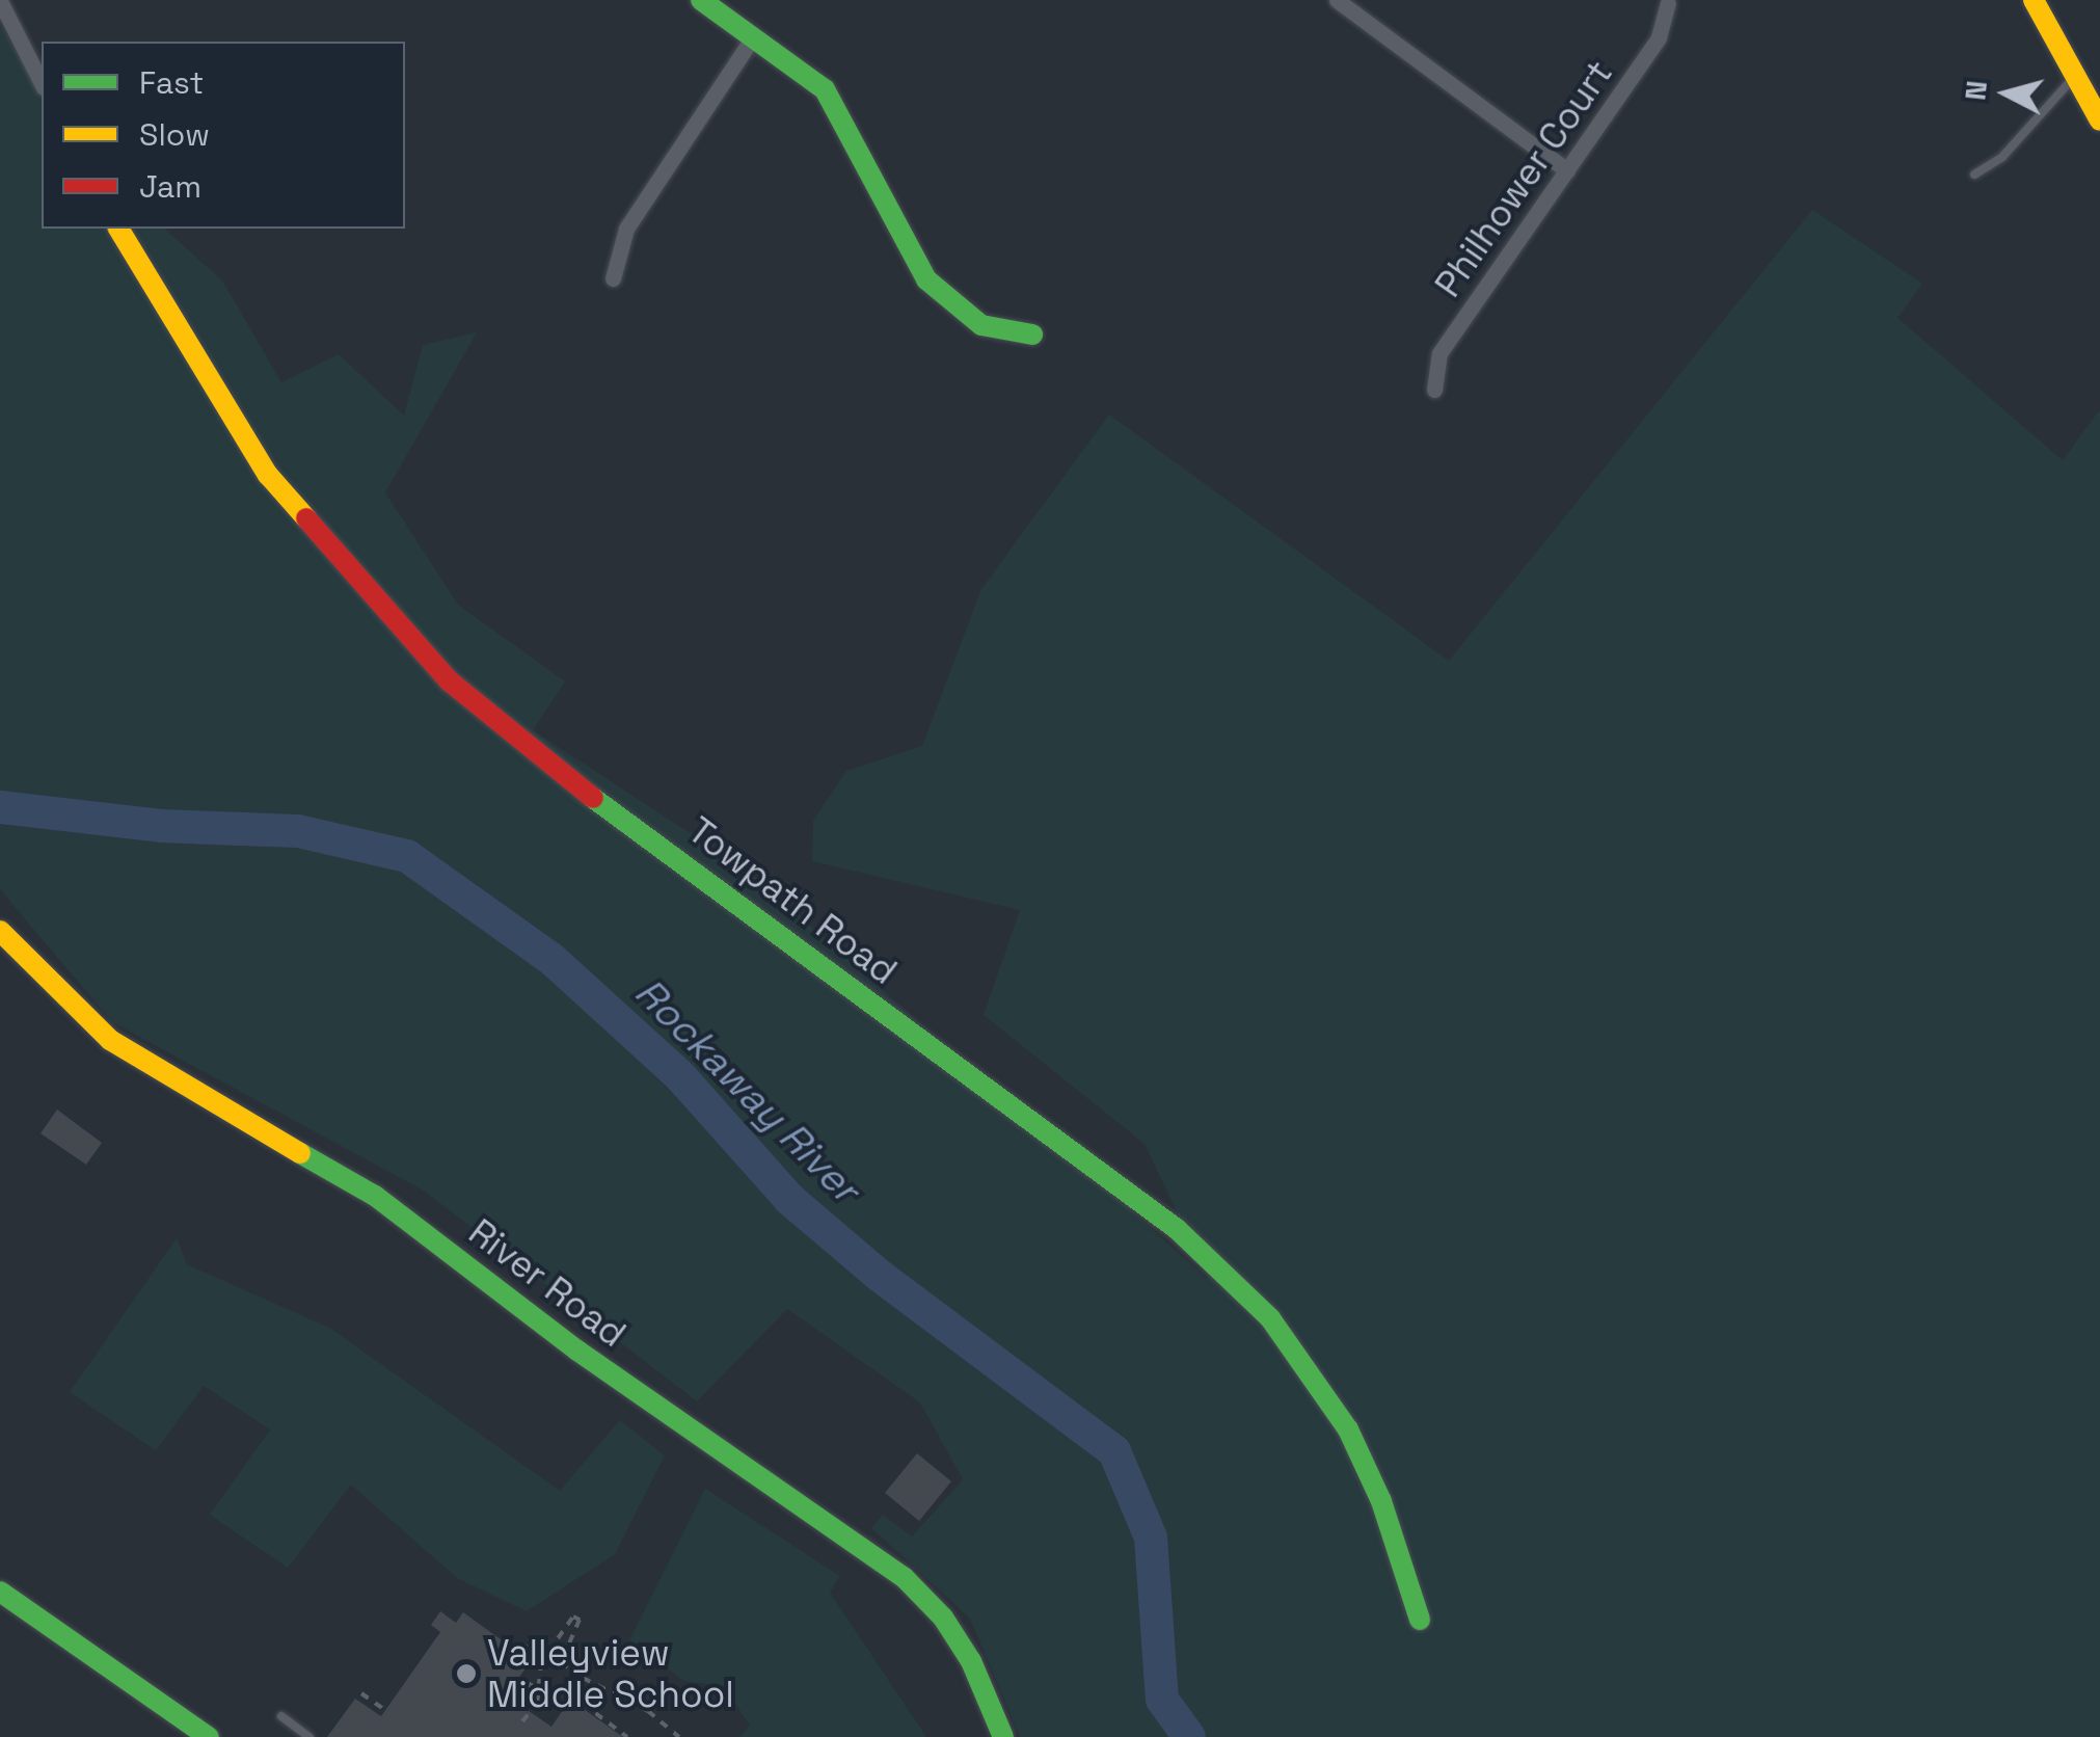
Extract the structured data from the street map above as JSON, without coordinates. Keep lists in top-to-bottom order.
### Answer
{
  "streets": {
    "street": ["Philhower Court", "Towpath Road", "River Road"]
  },
  "water": ["Rockaway River"],
  "places": ["Valleyview Middle School"],
  "legend": ["Fast", "Slow", "Jam"],
  "north": "left"
}
